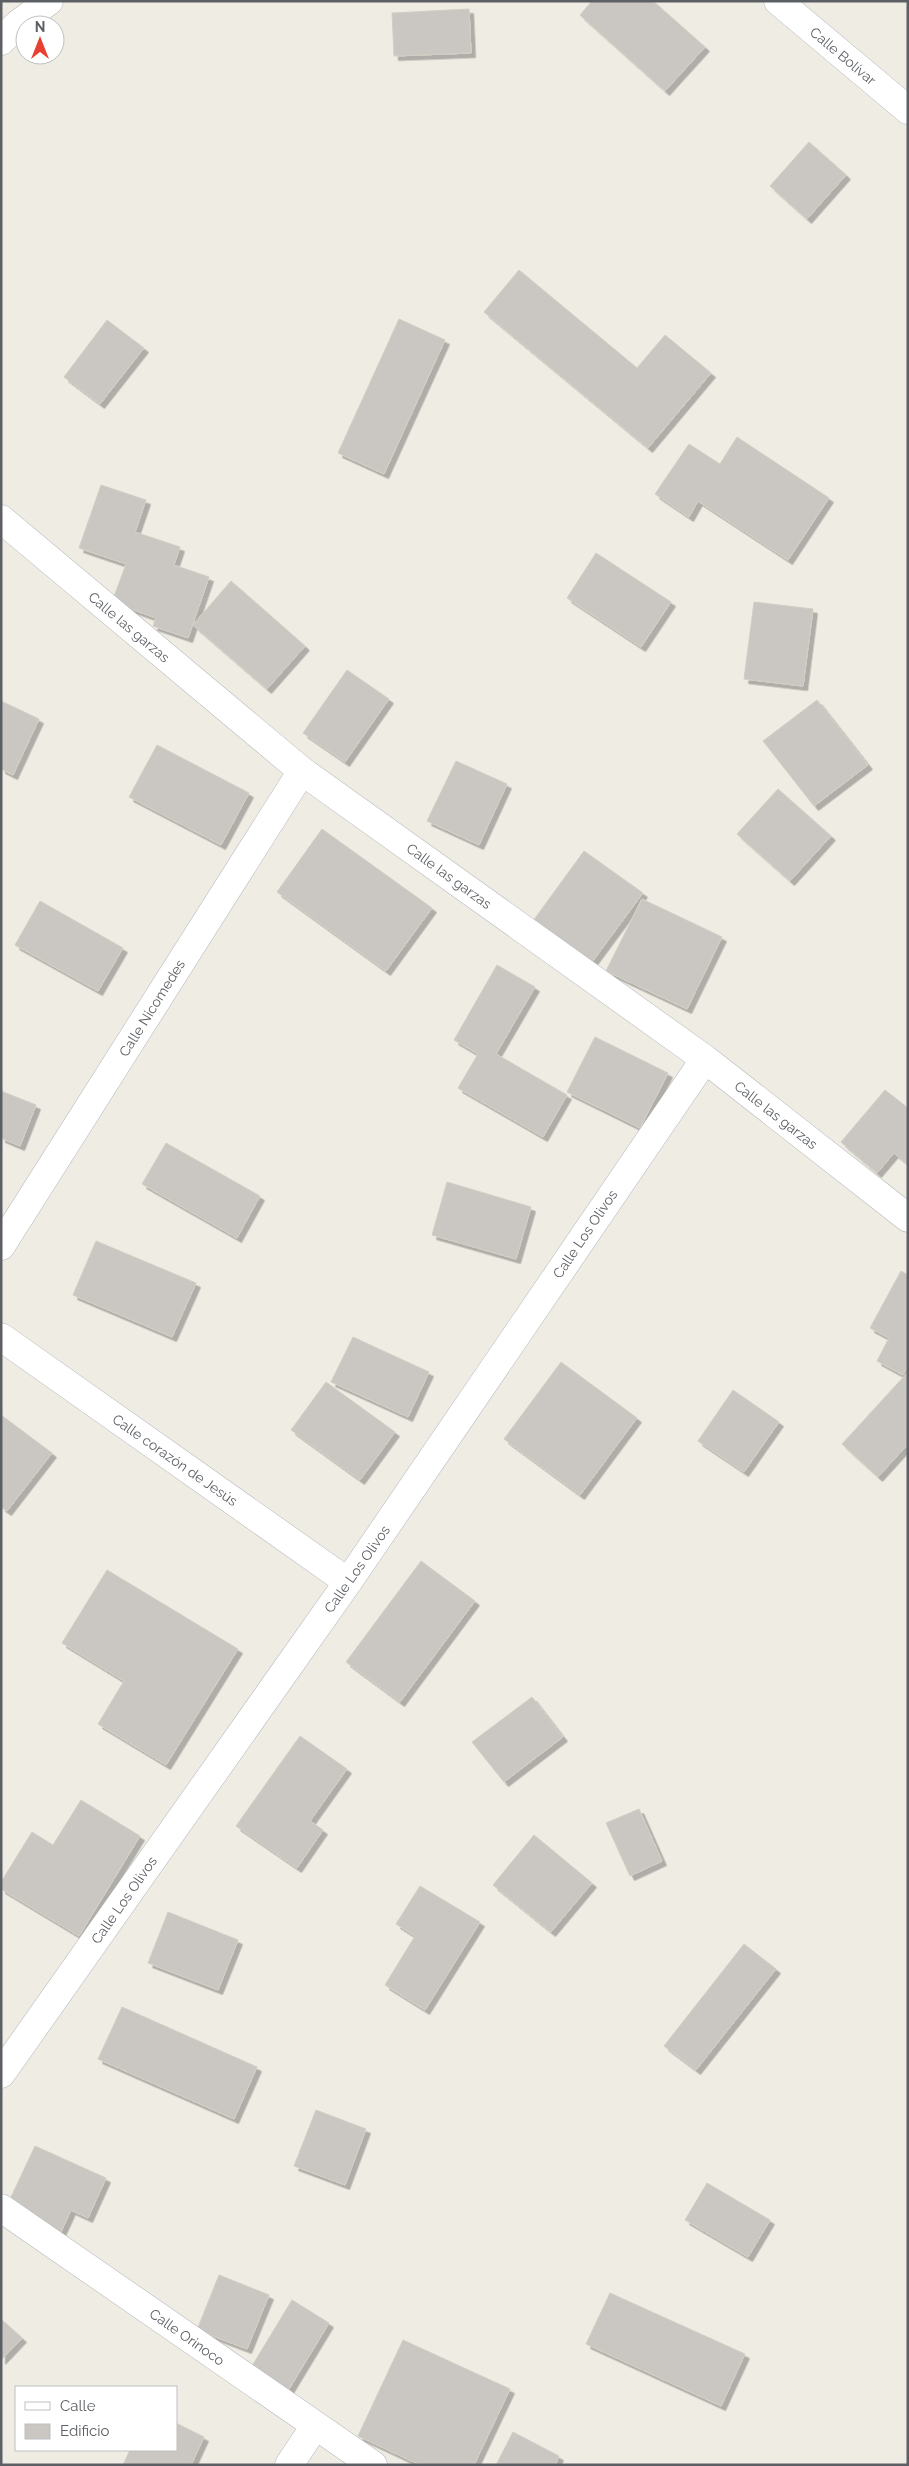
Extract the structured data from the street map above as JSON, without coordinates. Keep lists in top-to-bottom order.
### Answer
{
  "streets": {
    "street": [
      "Calle Bolívar",
      "Calle las garzas",
      "Calle Nicomedes",
      "Calle Los Olivos",
      "Calle corazón de Jesús",
      "Calle Orinoco"
    ]
  },
  "crossings": [
    ["Calle las garzas", "Calle Nicomedes"],
    ["Calle las garzas", "Calle Los Olivos"],
    ["Calle Los Olivos", "Calle corazón de Jesús"]
  ],
  "legend": ["Calle", "Edificio"],
  "north": "top"
}
